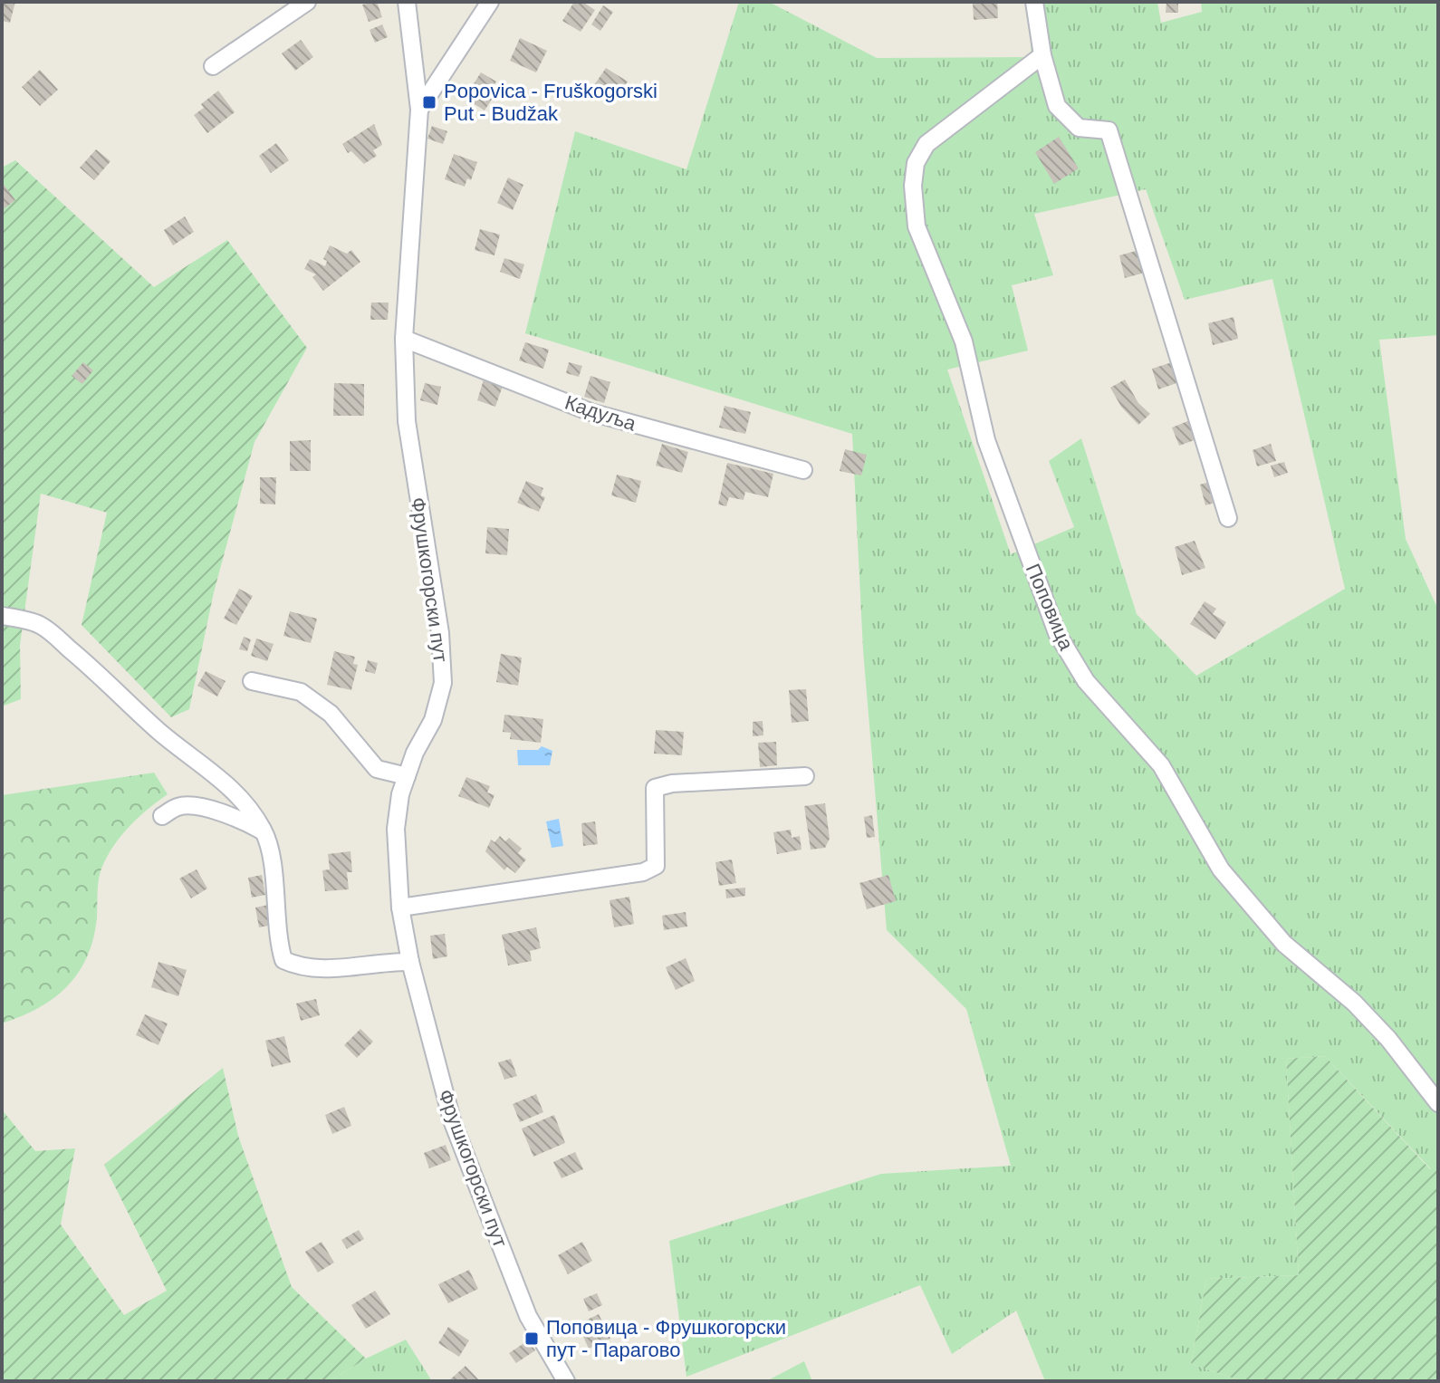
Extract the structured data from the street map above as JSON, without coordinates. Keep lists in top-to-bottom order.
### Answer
{
  "streets": {
    "street": ["Кадуља", "Фрушкогорски пут", "Поповица"]
  },
  "crossings": [
    ["Кадуља", "Фрушкогорски пут"]
  ],
  "places": {
    "transit": ["Popovica - Fruškogorski Put - Budžak", "Поповица - Фрушкогорски пут - Парагово"]
  }
}
